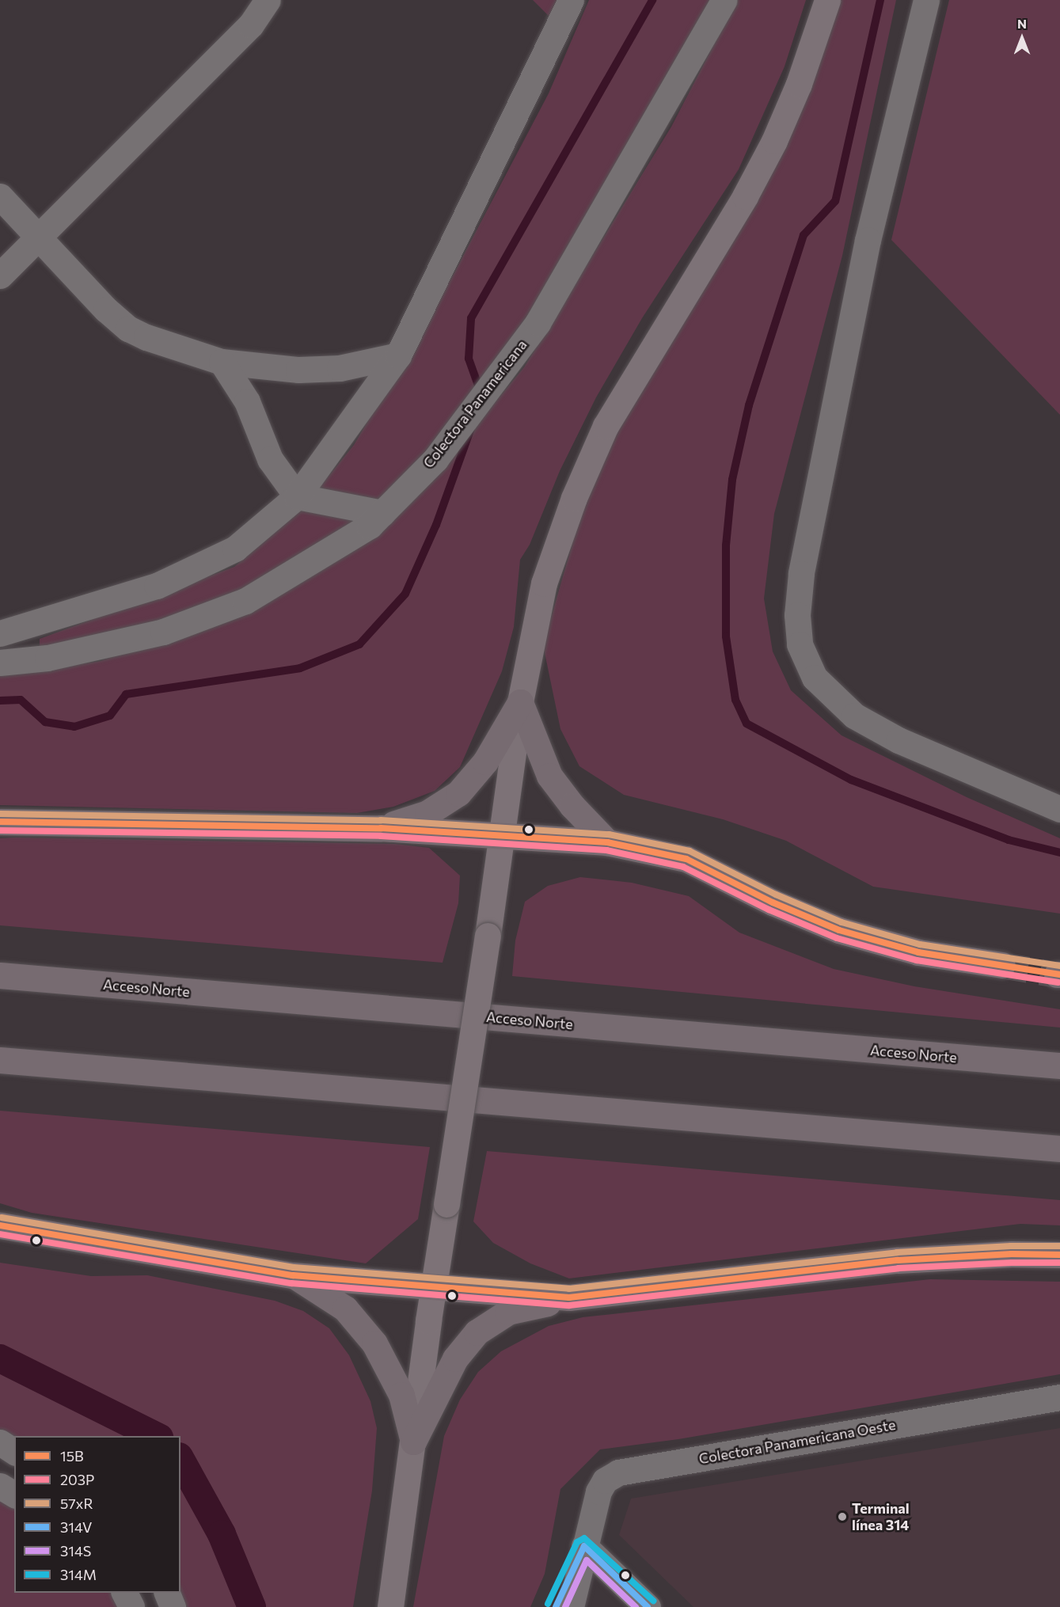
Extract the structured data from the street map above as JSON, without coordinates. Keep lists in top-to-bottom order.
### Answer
{
  "streets": {
    "highway": ["Acceso Norte"],
    "street": ["Colectora Panamericana", "Colectora Panamericana Oeste"]
  },
  "places": ["Terminal línea 314"],
  "lines": [
    "transit line 57xR",
    "transit line 15B",
    "transit line 203P",
    "transit line 314M",
    "transit line 314V",
    "transit line 314S"
  ],
  "legend": [
    "15B",
    "203P",
    "57xR",
    "314V",
    "314S",
    "314M"
  ],
  "north": "top"
}
